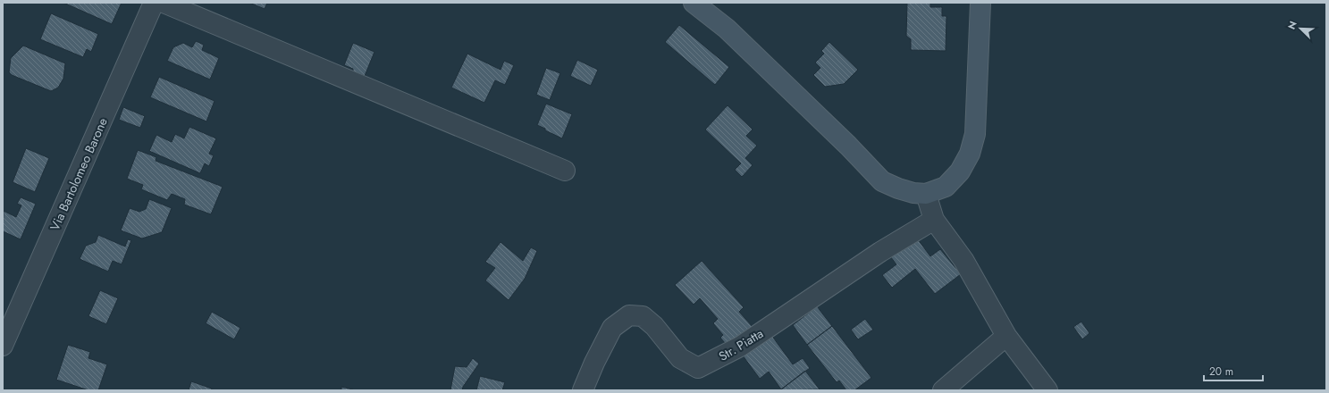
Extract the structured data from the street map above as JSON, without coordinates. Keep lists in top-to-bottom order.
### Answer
{
  "streets": {
    "street": ["Via Bartolomeo Barone", "Str. Piatta"]
  },
  "scale_bar": "20 m",
  "north": "top left"
}
